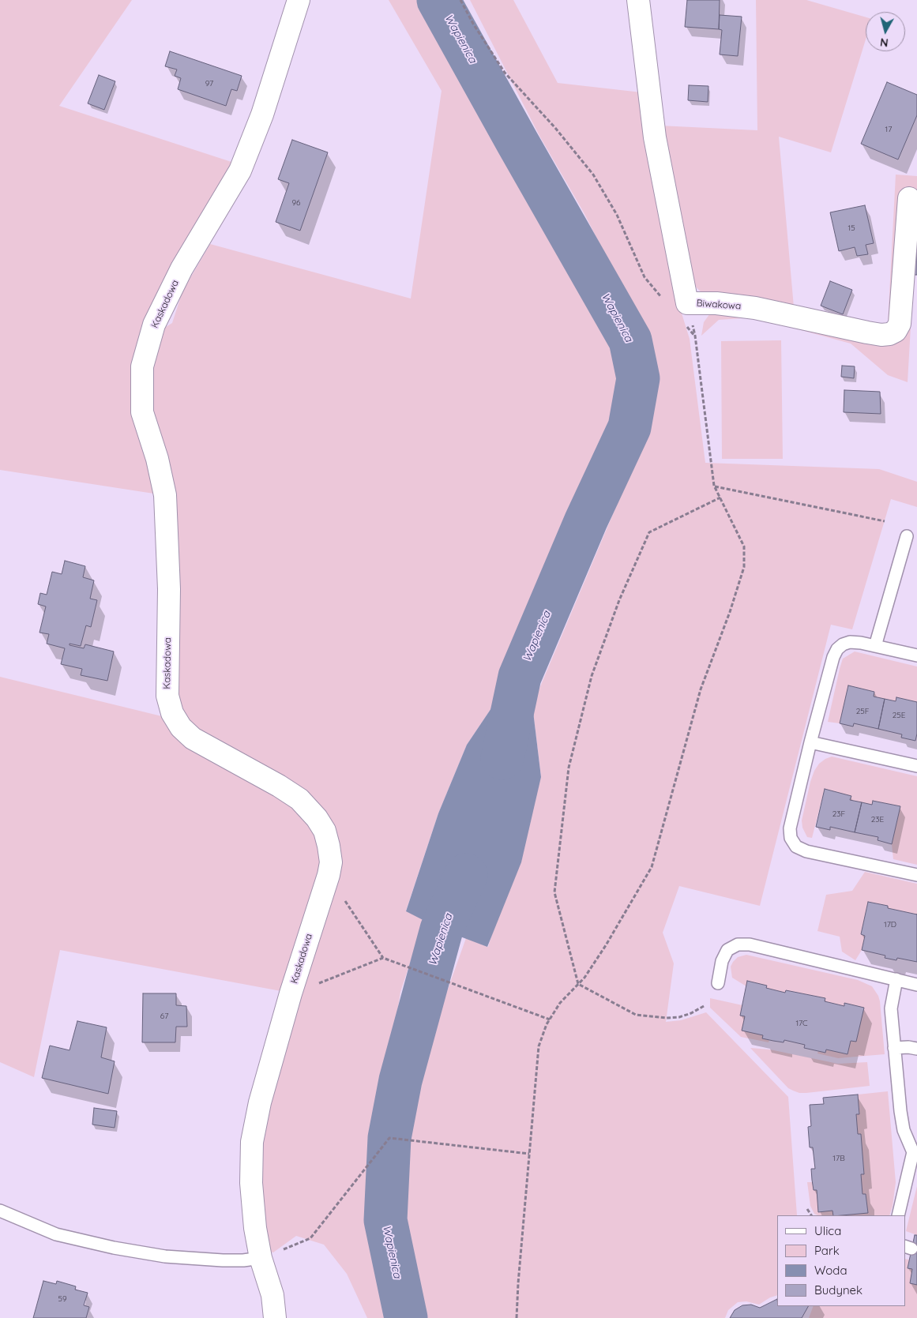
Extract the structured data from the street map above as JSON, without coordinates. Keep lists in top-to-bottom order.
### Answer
{
  "streets": {
    "street": ["Kaskadowa", "Biwakowa"]
  },
  "water": ["Wapienica"],
  "house_numbers": [
    "97",
    "17",
    "96",
    "15",
    "25F",
    "25E",
    "23F",
    "23E",
    "17D",
    "67",
    "17C",
    "17B",
    "59"
  ],
  "legend": [
    "Ulica",
    "Park",
    "Woda",
    "Budynek"
  ],
  "north": "bottom"
}
